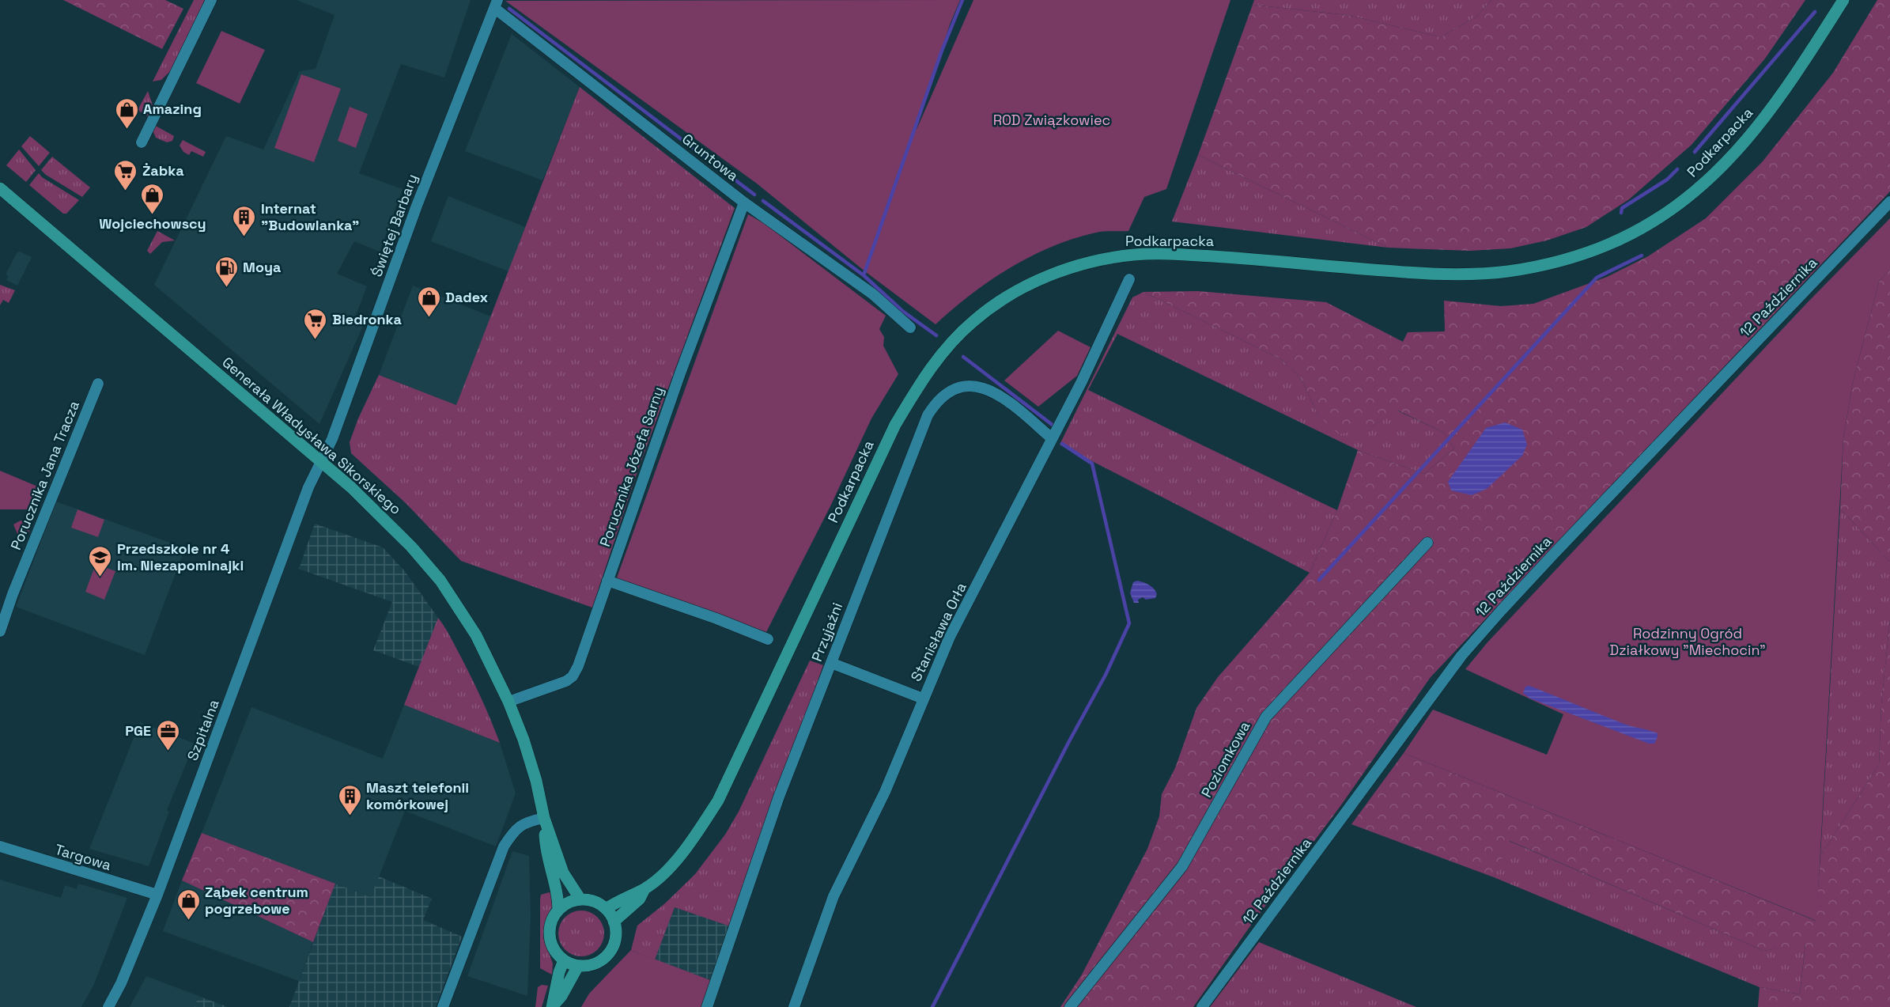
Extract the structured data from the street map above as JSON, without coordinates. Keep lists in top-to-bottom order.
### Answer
{
  "streets": {
    "main road": ["Podkarpacka", "Generała Władysława Sikorskiego"],
    "street": [
      "Gruntowa",
      "Świętej Barbary",
      "12 Października",
      "Porucznika Józefa Sarny",
      "Porucznika Jana Tracza",
      "Przyjaźni",
      "Stanisława Orła",
      "Szpitalna",
      "Poziomkowa",
      "Targowa"
    ]
  },
  "crossings": [
    ["Podkarpacka", "Generała Władysława Sikorskiego"],
    ["Gruntowa", "Świętej Barbary"],
    ["Gruntowa", "Porucznika Józefa Sarny"],
    ["Świętej Barbary", "Generała Władysława Sikorskiego"],
    ["Świętej Barbary", "Szpitalna"],
    ["Generała Władysława Sikorskiego", "Porucznika Józefa Sarny"],
    ["Generała Władysława Sikorskiego", "Szpitalna"],
    ["Przyjaźni", "Stanisława Orła"],
    ["Szpitalna", "Targowa"]
  ],
  "parks": ["ROD Związkowiec", "Rodzinny Ogród Działkowy \"Miechocin\""],
  "places": {
    "shop": [
      "Amazing",
      "Wojciechowscy",
      "Dadex",
      "Ząbek centrum pogrzebowe"
    ],
    "supermarket": ["Żabka", "Biedronka"],
    "building": ["Internat \"Budowlanka\"", "Maszt telefonii komórkowej"],
    "fuel station": ["Moya"],
    "school or university": ["Przedszkole nr 4 im. Niezapominajki"],
    "office": ["PGE"]
  }
}
